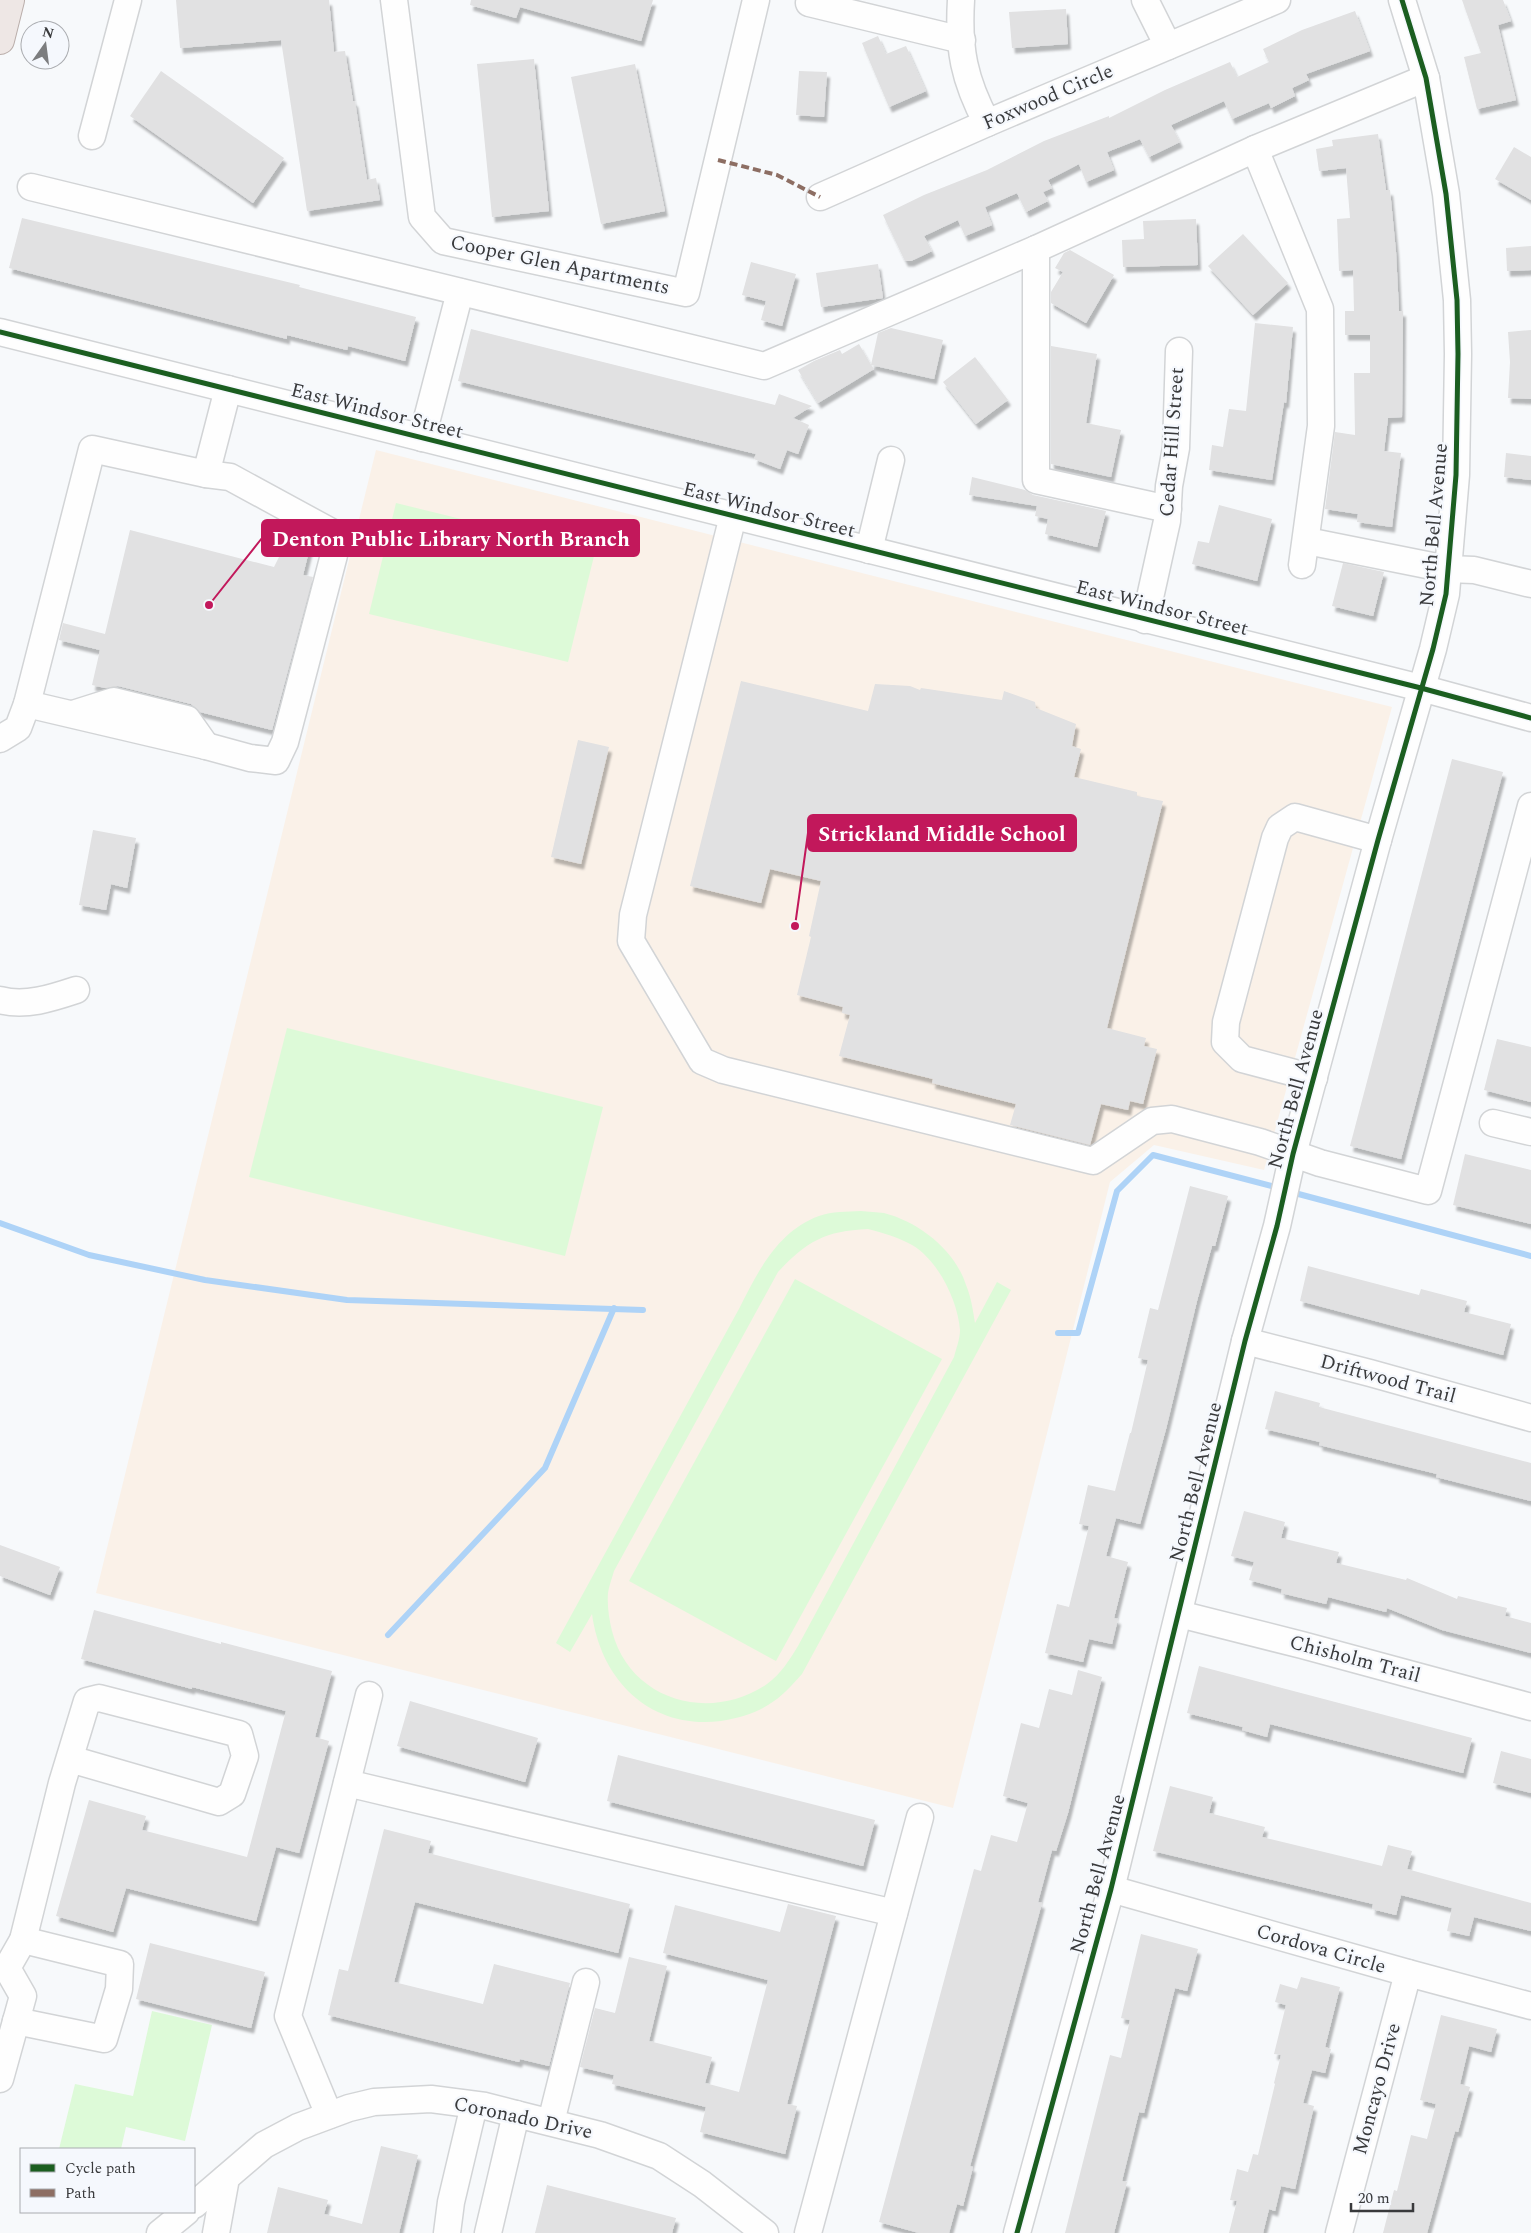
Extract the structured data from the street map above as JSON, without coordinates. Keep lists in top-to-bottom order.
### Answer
{
  "streets": {
    "street": [
      "Foxwood Circle",
      "Cooper Glen Apartments",
      "East Windsor Street",
      "Cedar Hill Street",
      "North Bell Avenue",
      "Driftwood Trail",
      "Chisholm Trail",
      "Cordova Circle",
      "Moncayo Drive",
      "Coronado Drive"
    ]
  },
  "crossings": [
    ["East Windsor Street", "Cedar Hill Street"],
    ["East Windsor Street", "North Bell Avenue"],
    ["North Bell Avenue", "Driftwood Trail"],
    ["North Bell Avenue", "Chisholm Trail"],
    ["North Bell Avenue", "Cordova Circle"],
    ["Cordova Circle", "Moncayo Drive"]
  ],
  "places": ["Denton Public Library North Branch", "Strickland Middle School"],
  "legend": ["Cycle path", "Path"],
  "scale_bar": "20 m",
  "north": "top"
}
